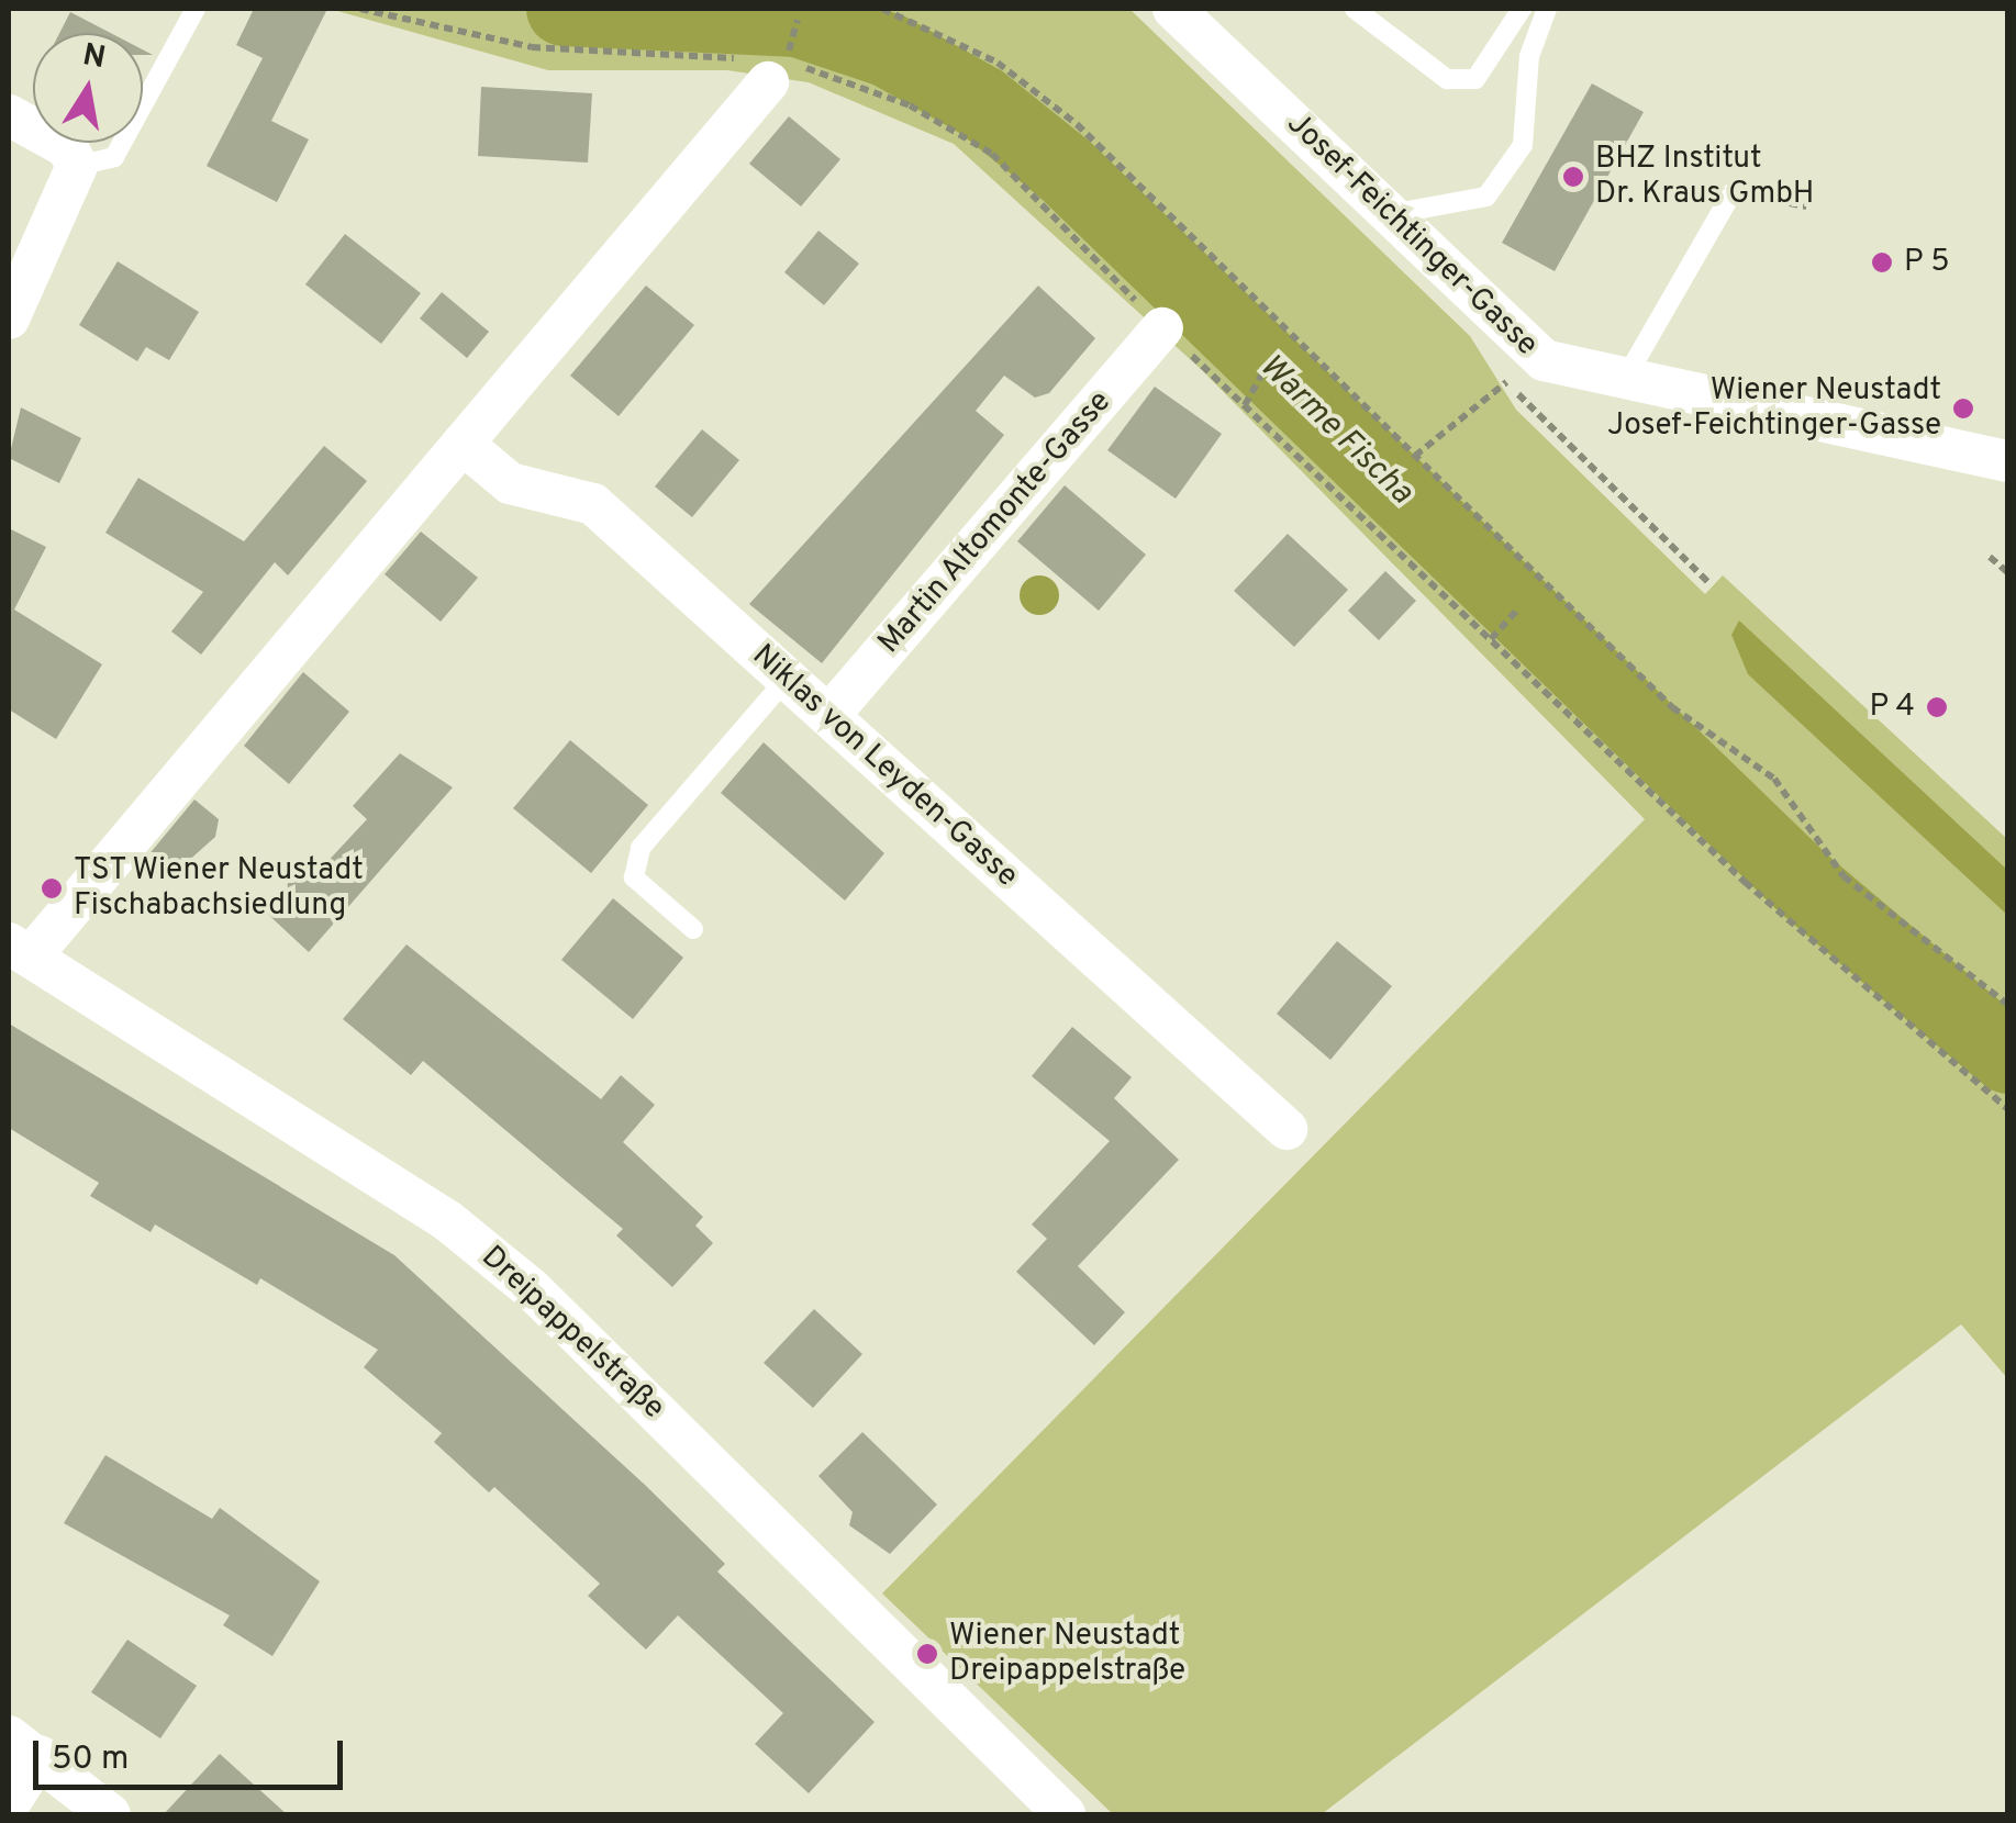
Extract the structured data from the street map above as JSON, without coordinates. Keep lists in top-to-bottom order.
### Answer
{
  "streets": {
    "street": [
      "Josef-Feichtinger-Gasse",
      "Martin Altomonte-Gasse",
      "Niklas von Leyden-Gasse",
      "Dreipappelstraße"
    ]
  },
  "crossings": [
    ["Martin Altomonte-Gasse", "Niklas von Leyden-Gasse"]
  ],
  "water": ["Warme Fischa"],
  "places": [
    "BHZ Institut Dr. Kraus GmbH",
    "P 5",
    "Wiener Neustadt Josef-Feichtinger-Gasse",
    "P 4",
    "TST Wiener Neustadt Fischabachsiedlung",
    "Wiener Neustadt Dreipappelstraße"
  ],
  "scale_bar": "50 m",
  "north": "top"
}
